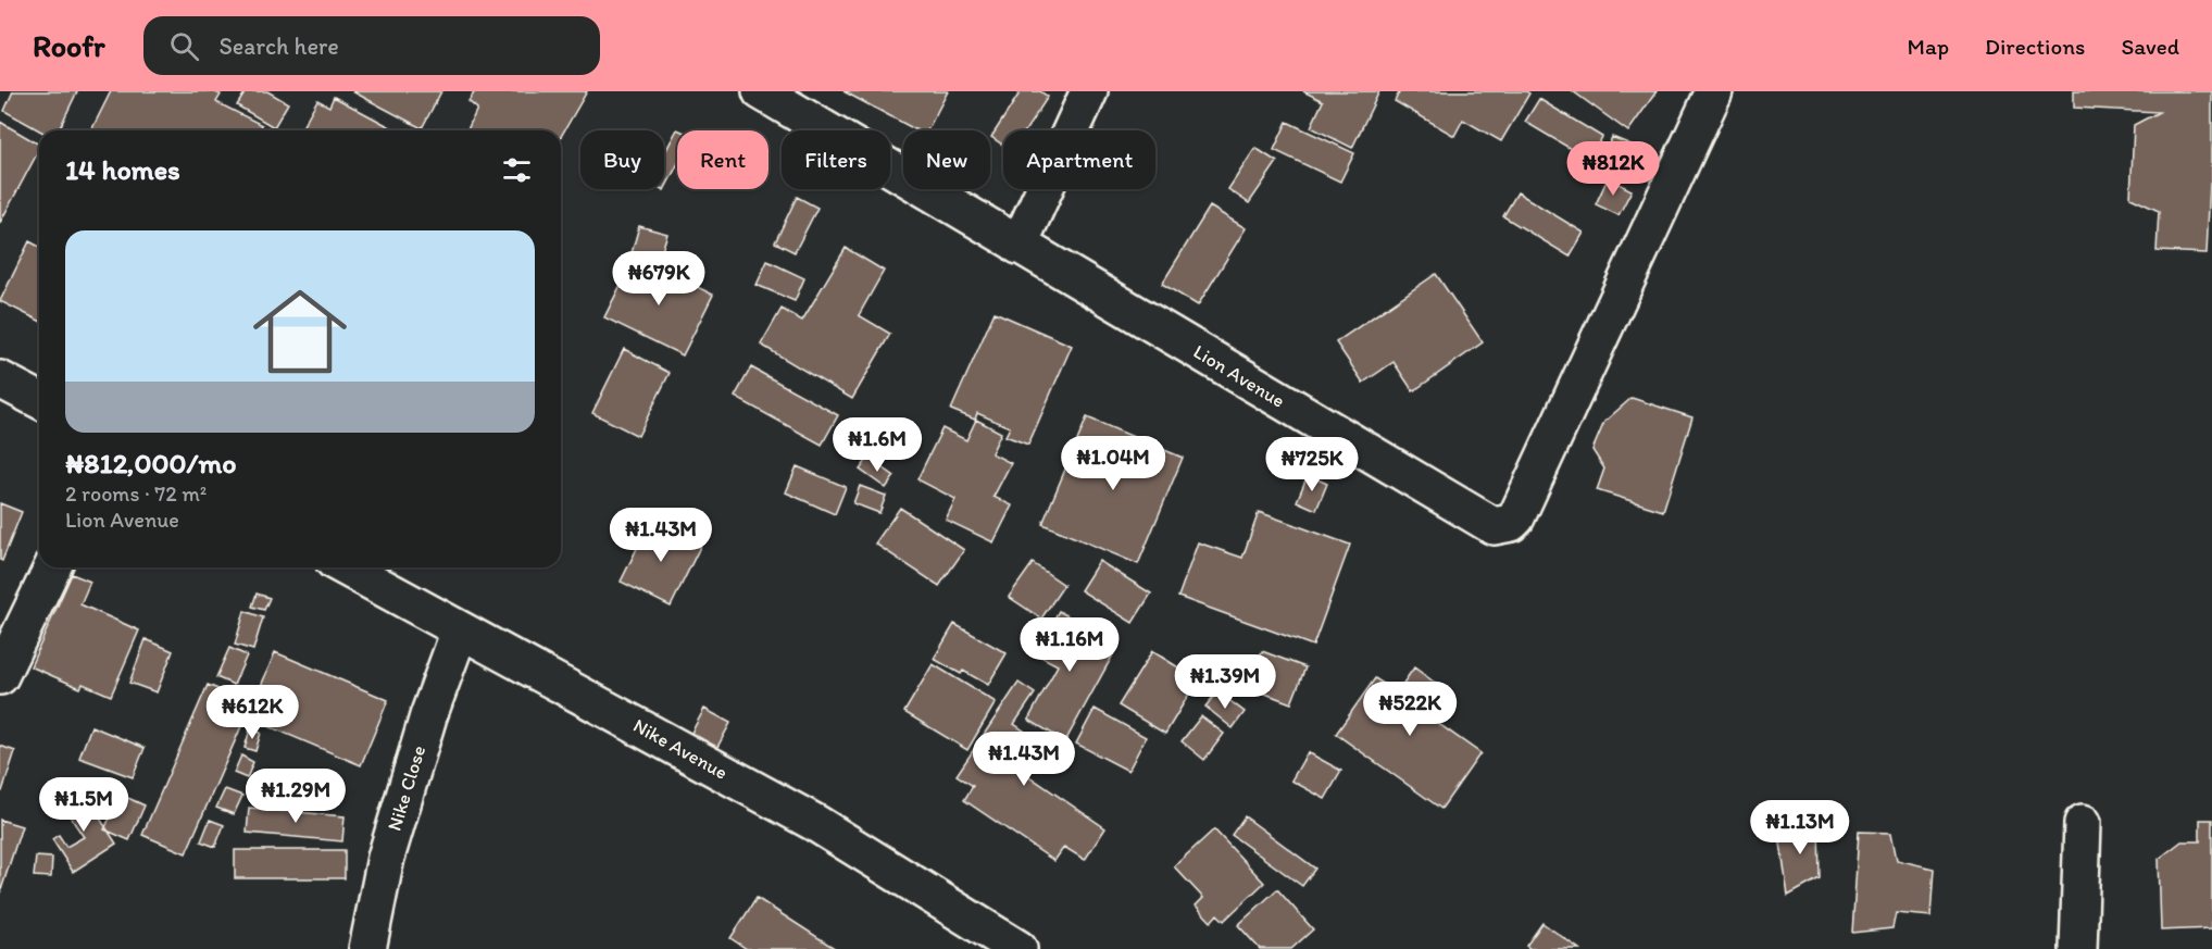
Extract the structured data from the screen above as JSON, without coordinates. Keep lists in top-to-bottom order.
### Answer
{
  "streets": {
    "street": ["Lion Avenue", "Nike Avenue", "Nike Close"]
  },
  "crossings": [
    ["Nike Avenue", "Nike Close"]
  ],
  "page": {
    "header": "Roofr",
    "search": "Search here",
    "nav": ["Map", "Directions", "Saved"],
    "chip": [
      "Buy",
      "Rent",
      "Filters",
      "New",
      "Apartment"
    ],
    "heading": "14 homes",
    "price": [
      "₦812K",
      "₦679K",
      "₦1.6M",
      "₦1.04M",
      "₦725K",
      "₦1.43M",
      "₦1.16M",
      "₦1.39M",
      "₦522K",
      "₦612K",
      "₦1.43M",
      "₦1.29M",
      "₦1.5M",
      "₦1.13M"
    ],
    "list": [
      {
        "name": "₦812,000/mo",
        "note": "2 rooms · 72 m² · Lion Avenue"
      }
    ]
  }
}
